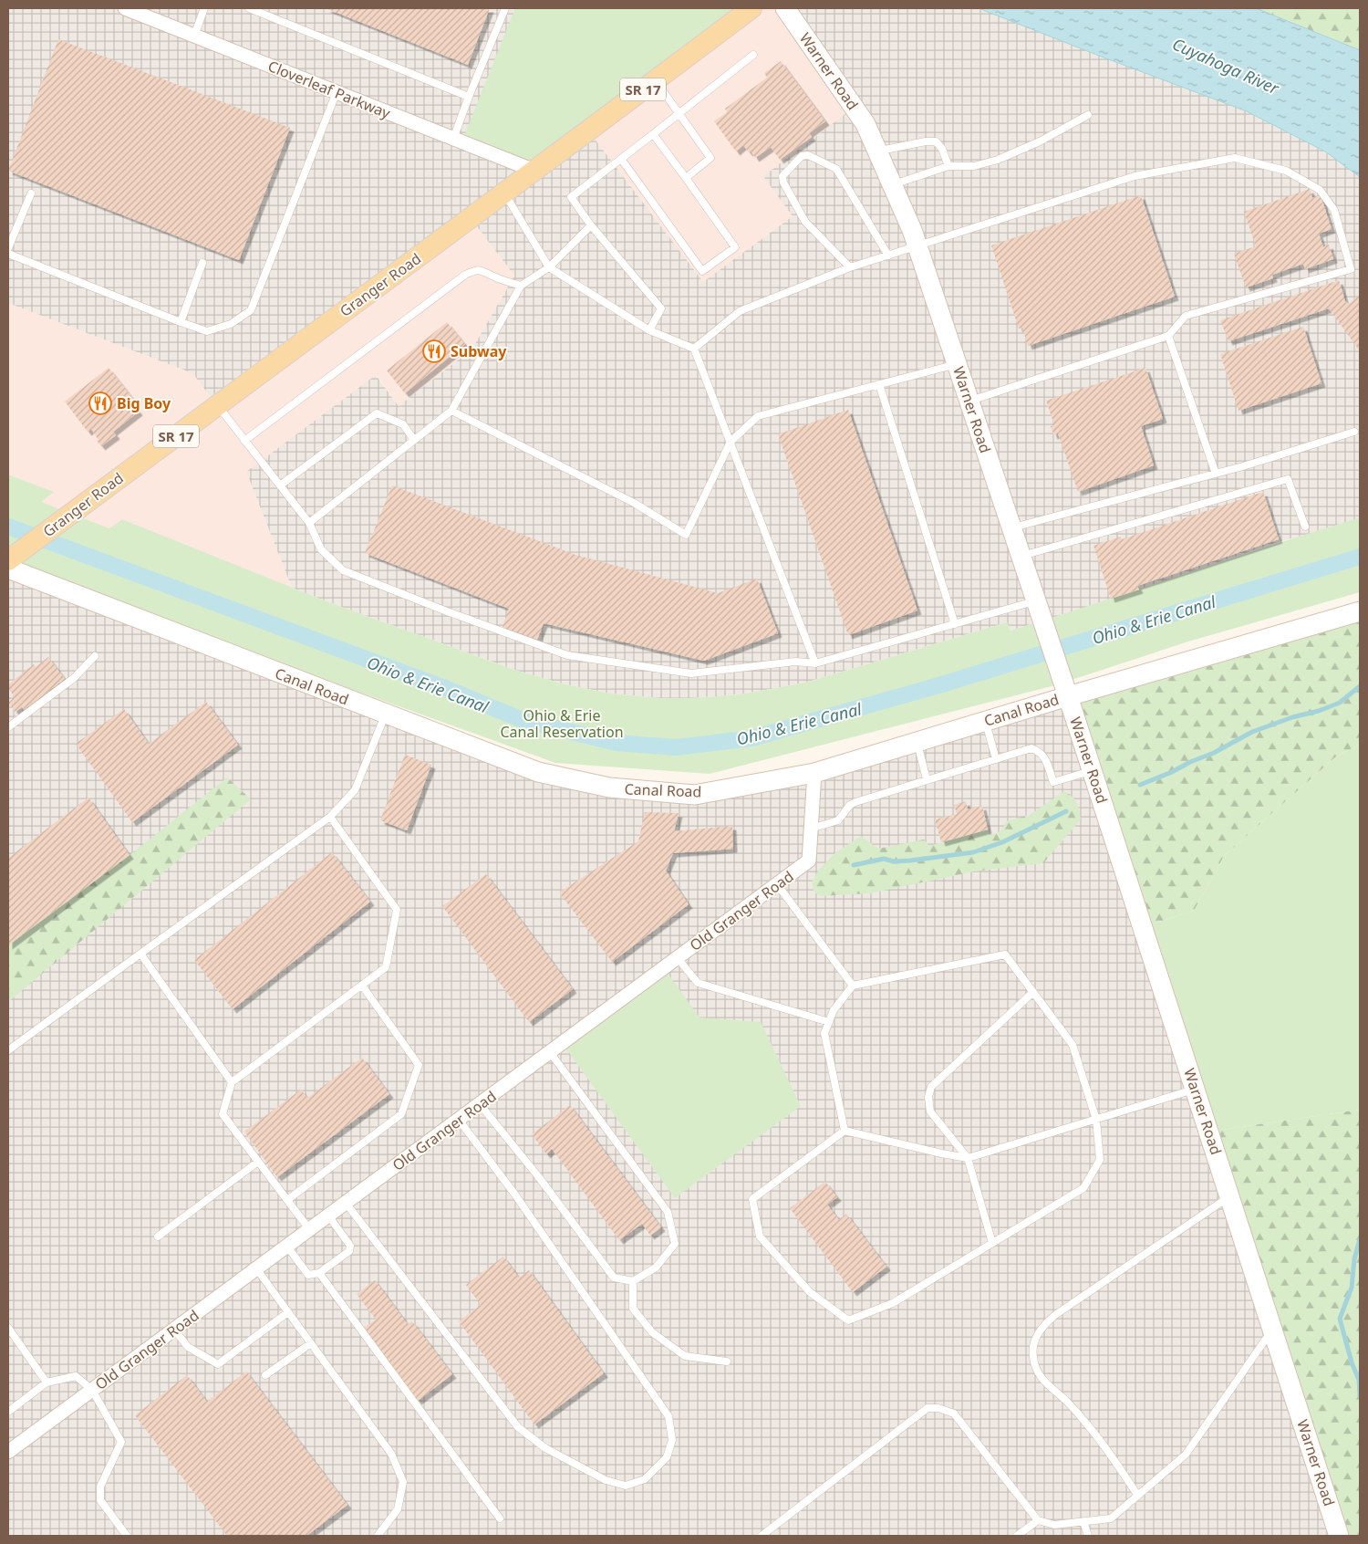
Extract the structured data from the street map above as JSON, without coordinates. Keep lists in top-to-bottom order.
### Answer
{
  "streets": {
    "main road": [
      "Warner Road",
      "SR 17",
      "Granger Road",
      "Canal Road"
    ],
    "street": ["Cloverleaf Parkway", "Old Granger Road"]
  },
  "crossings": [
    ["Warner Road", "Canal Road"],
    ["Cloverleaf Parkway", "Granger Road"],
    ["Canal Road", "Old Granger Road"]
  ],
  "water": ["Cuyahoga River", "Ohio & Erie Canal"],
  "parks": ["Ohio & Erie Canal Reservation"],
  "places": {
    "restaurant": ["Subway", "Big Boy"]
  }
}
